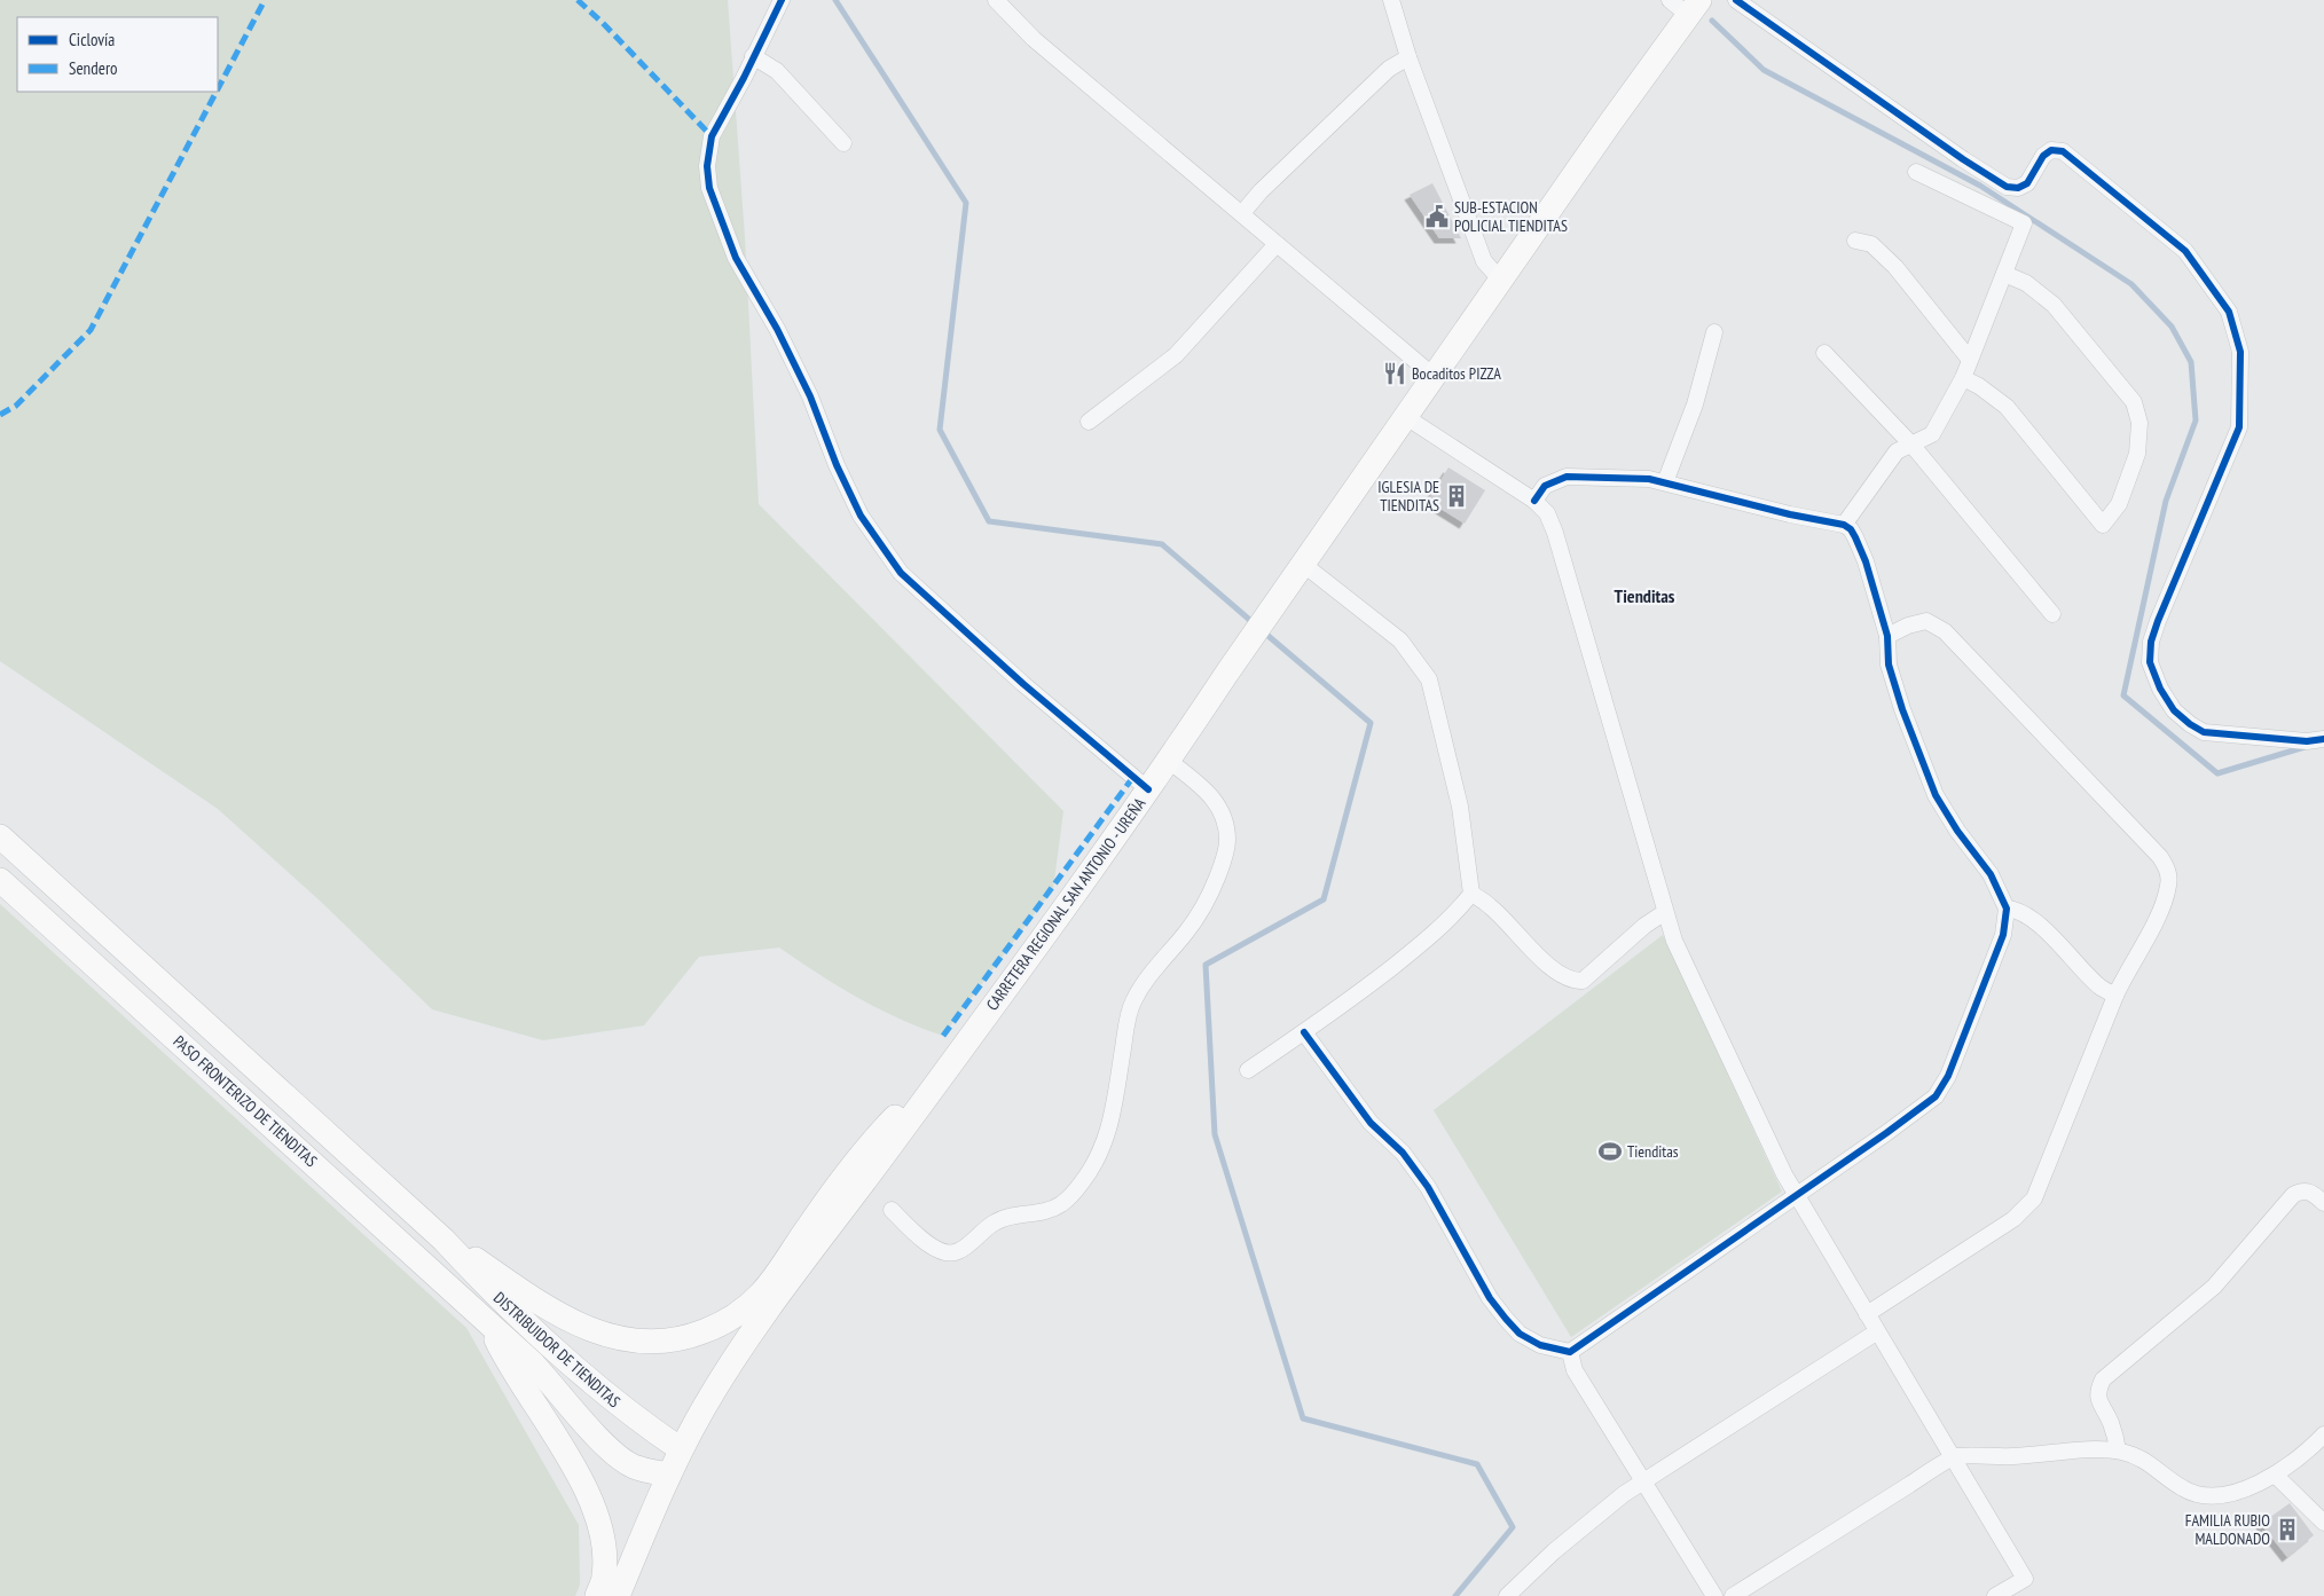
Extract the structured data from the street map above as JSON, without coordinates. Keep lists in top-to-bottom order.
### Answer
{
  "streets": {
    "main road": ["CARRETERA REGIONAL SAN ANTONIO - UREÑA", "PASO FRONTERIZO DE TIENDITAS", "DISTRIBUIDOR DE TIENDITAS"]
  },
  "crossings": [
    ["CARRETERA REGIONAL SAN ANTONIO - UREÑA", "DISTRIBUIDOR DE TIENDITAS"],
    ["PASO FRONTERIZO DE TIENDITAS", "DISTRIBUIDOR DE TIENDITAS"]
  ],
  "districts": ["Tienditas"],
  "places": {
    "public building": ["SUB-ESTACION POLICIAL TIENDITAS"],
    "restaurant": ["Bocaditos PIZZA"],
    "building": ["IGLESIA DE TIENDITAS", "FAMILIA RUBIO MALDONADO"],
    "sports": ["Tienditas"]
  },
  "legend": ["Ciclovía", "Sendero"]
}
